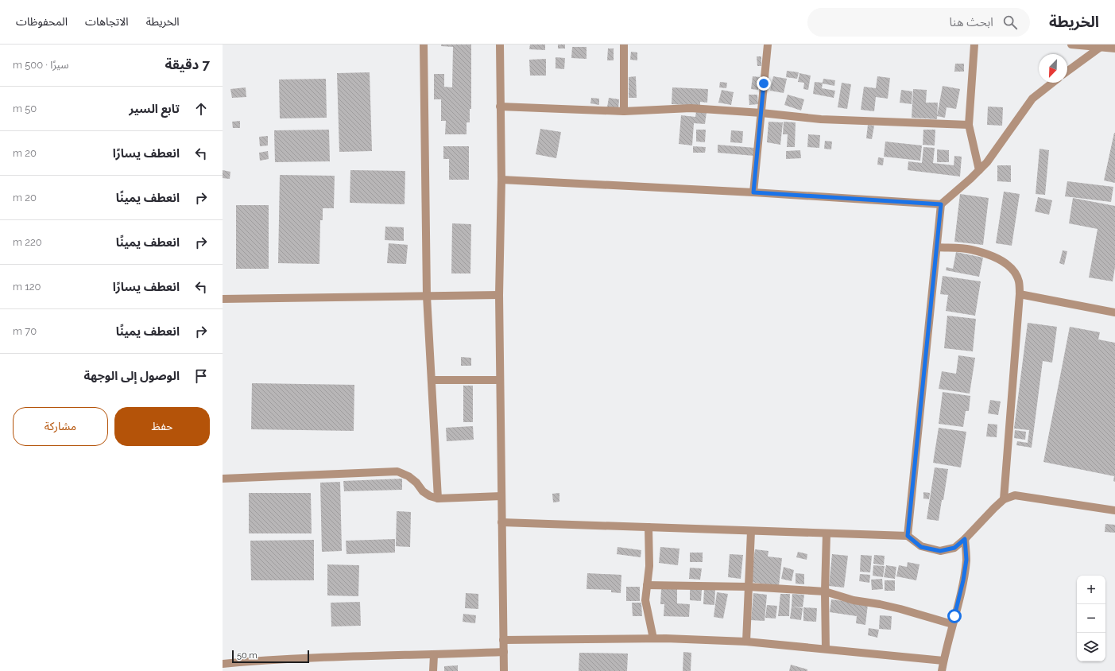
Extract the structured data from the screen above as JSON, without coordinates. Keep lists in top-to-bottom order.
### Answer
{
  "scale_bar": "50 m",
  "north": "bottom left",
  "page": {
    "header": "الخريطة",
    "search": "ابحث هنا",
    "nav": ["الخريطة", "الاتجاهات", "المحفوظات"],
    "heading": ["7 دقيقة", "سيرًا · 500 m"],
    "list": [
      ["تابع السير", "50 m"],
      ["انعطف يسارًا", "20 m"],
      ["انعطف يمينًا", "20 m"],
      ["انعطف يمينًا", "220 m"],
      ["انعطف يسارًا", "120 m"],
      ["انعطف يمينًا", "70 m"],
      "الوصول إلى الوجهة"
    ],
    "buttons": ["حفظ", "مشاركة"],
    "map_buttons": ["+", "−"],
    "scale": "50 m"
  }
}
